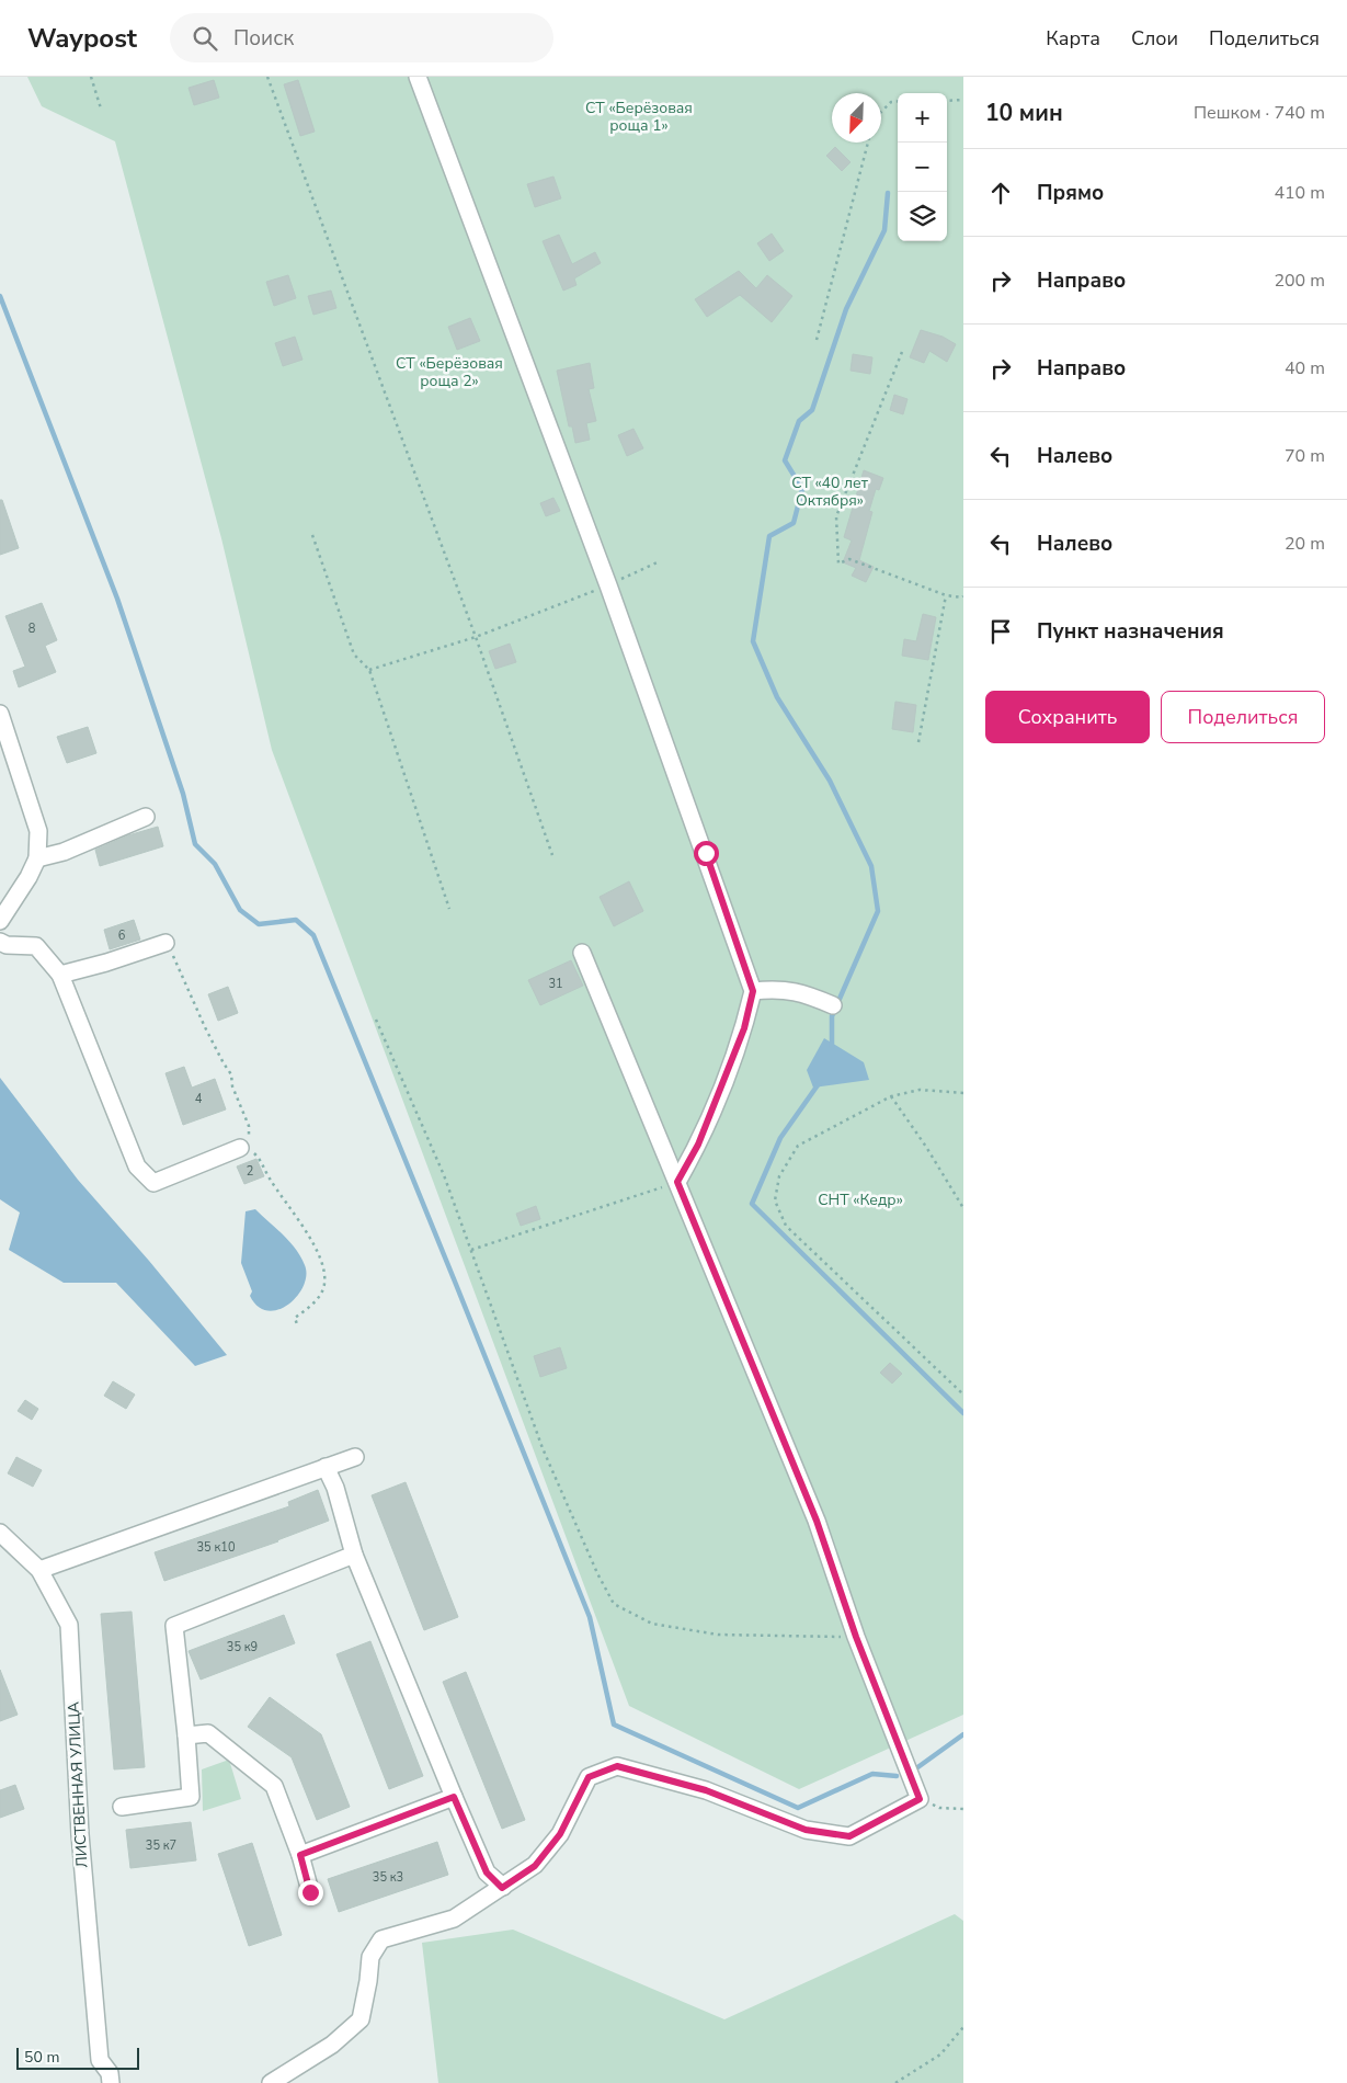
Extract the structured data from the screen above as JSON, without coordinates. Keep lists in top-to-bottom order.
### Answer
{
  "streets": {
    "street": ["ЛИСТВЕННАЯ УЛИЦА"]
  },
  "parks": [
    "СТ «Берёзовая роща 1»",
    "СТ «Берёзовая роща 2»",
    "СТ «40 лет Октября»",
    "СНТ «Кедр»"
  ],
  "house_numbers": [
    "8",
    "6",
    "31",
    "4",
    "2",
    "35 к10",
    "35 к9",
    "35 к7",
    "35 к3"
  ],
  "scale_bar": "50 m",
  "north": "bottom left",
  "page": {
    "header": "Waypost",
    "search": "Поиск",
    "nav": ["Карта", "Слои", "Поделиться"],
    "heading": ["10 мин", "Пешком · 740 m"],
    "map_buttons": ["+", "−"],
    "list": [
      ["Прямо", "410 m"],
      ["Направо", "200 m"],
      ["Направо", "40 m"],
      ["Налево", "70 m"],
      ["Налево", "20 m"],
      "Пункт назначения"
    ],
    "buttons": ["Сохранить", "Поделиться"],
    "scale": "50 m"
  }
}
